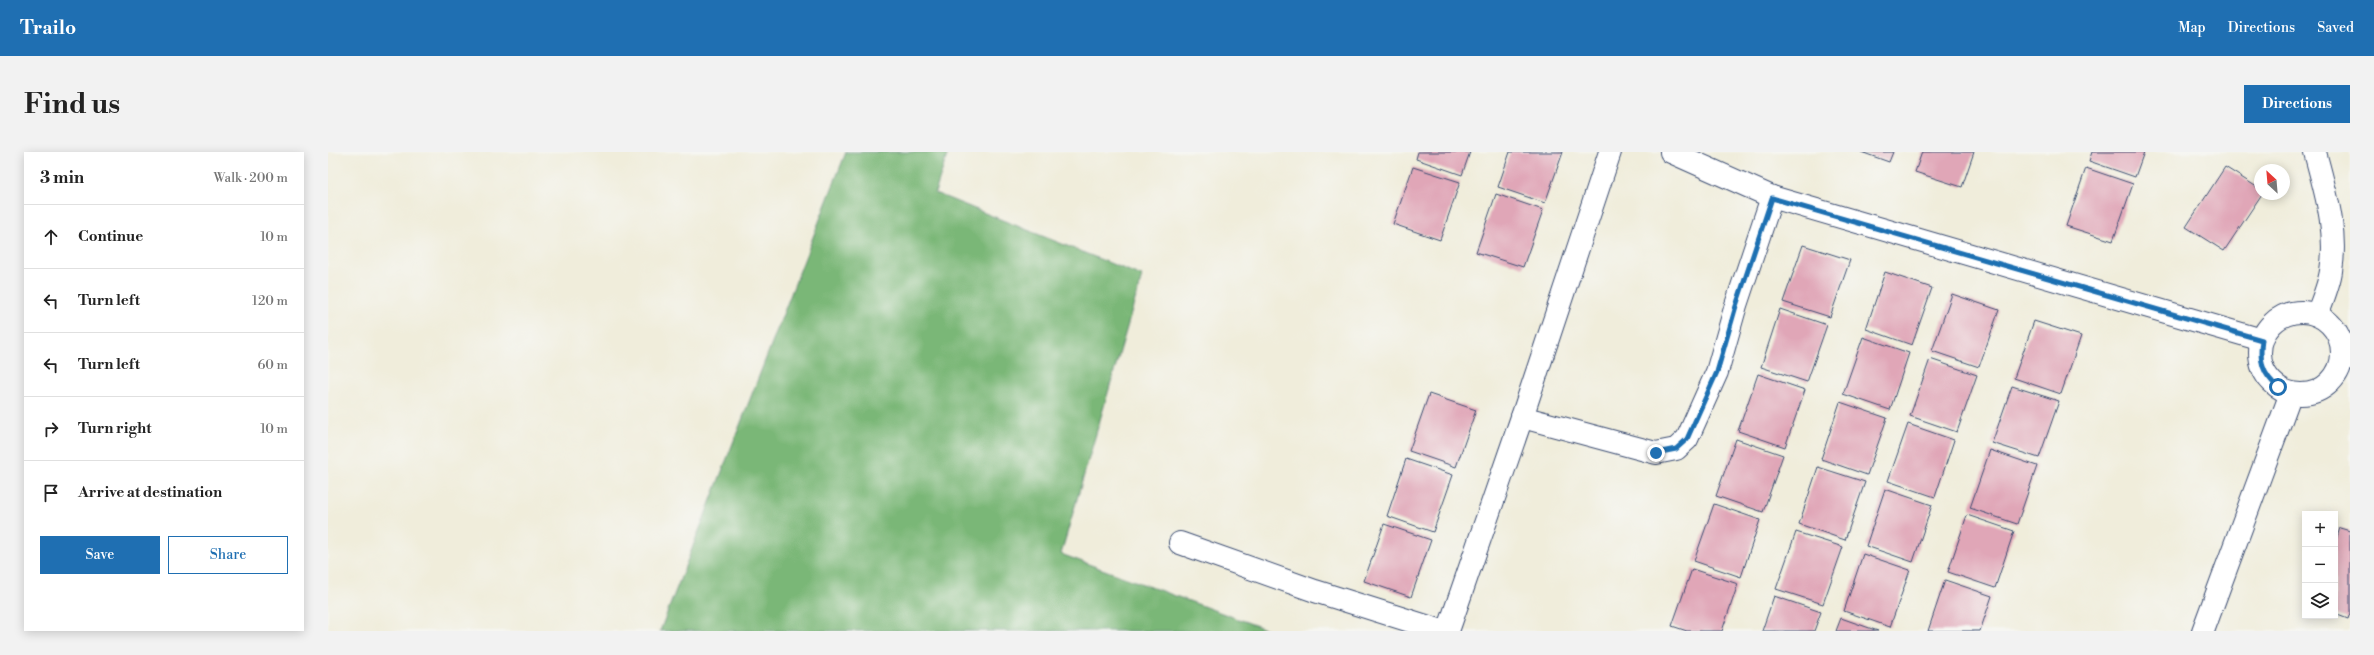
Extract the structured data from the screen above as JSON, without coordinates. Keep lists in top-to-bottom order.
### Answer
{
  "north": "top left",
  "page": {
    "header": "Trailo",
    "nav": ["Map", "Directions", "Saved"],
    "buttons": [
      "Directions",
      ["Save", "Share"]
    ],
    "title": "Find us",
    "heading": ["3 min", "Walk · 200 m"],
    "list": [
      ["Continue", "10 m"],
      ["Turn left", "120 m"],
      ["Turn left", "60 m"],
      ["Turn right", "10 m"],
      "Arrive at destination"
    ],
    "map_buttons": ["+", "−"]
  }
}
